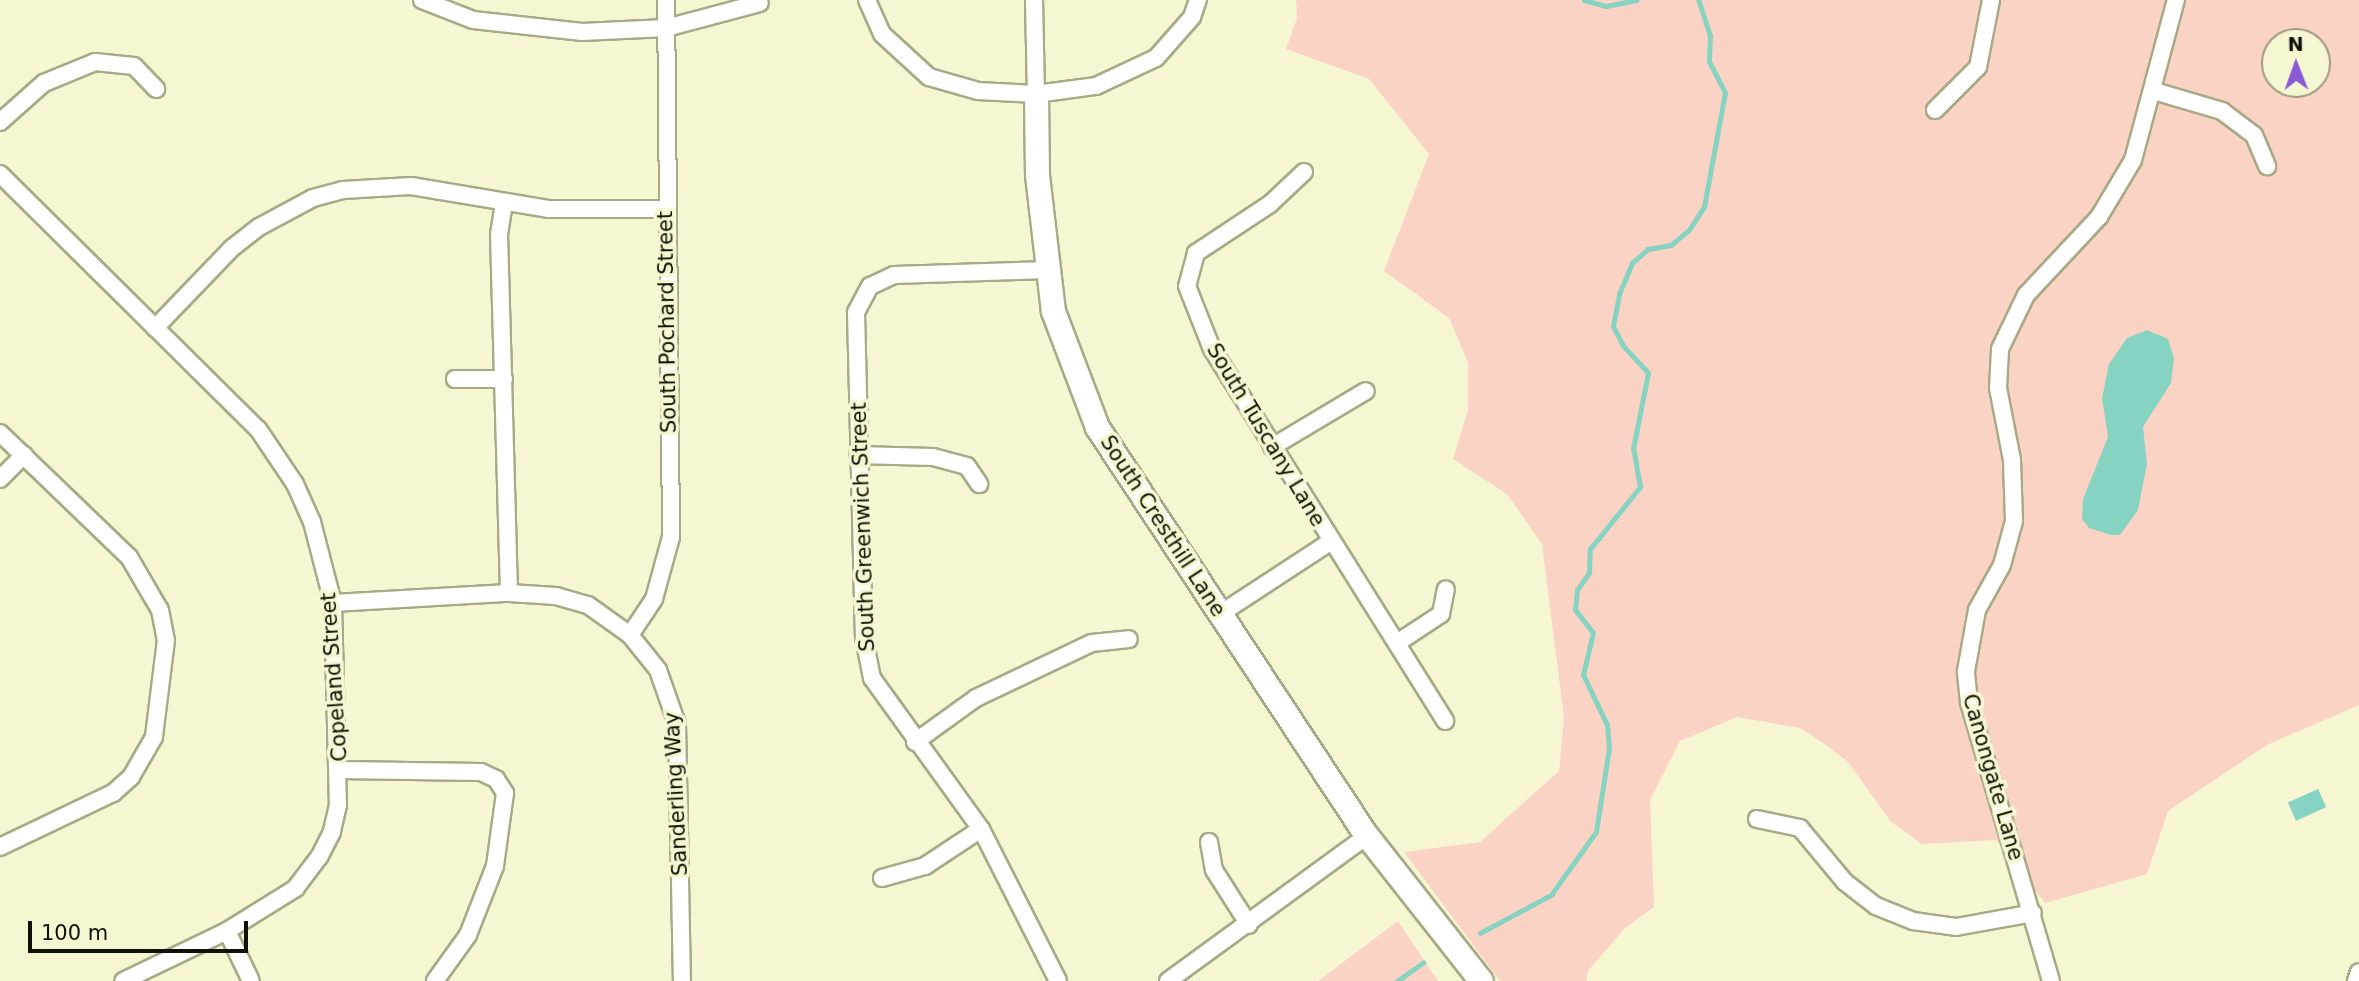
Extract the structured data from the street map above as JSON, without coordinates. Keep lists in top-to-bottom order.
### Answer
{
  "streets": {
    "street": [
      "South Pochard Street",
      "South Tuscany Lane",
      "South Cresthill Lane",
      "South Greenwich Street",
      "Copeland Street",
      "Canongate Lane",
      "Sanderling Way"
    ]
  },
  "crossings": [
    ["South Pochard Street", "Sanderling Way"],
    ["South Cresthill Lane", "South Greenwich Street"],
    ["Copeland Street", "Sanderling Way"]
  ],
  "scale_bar": "100 m",
  "north": "top"
}
